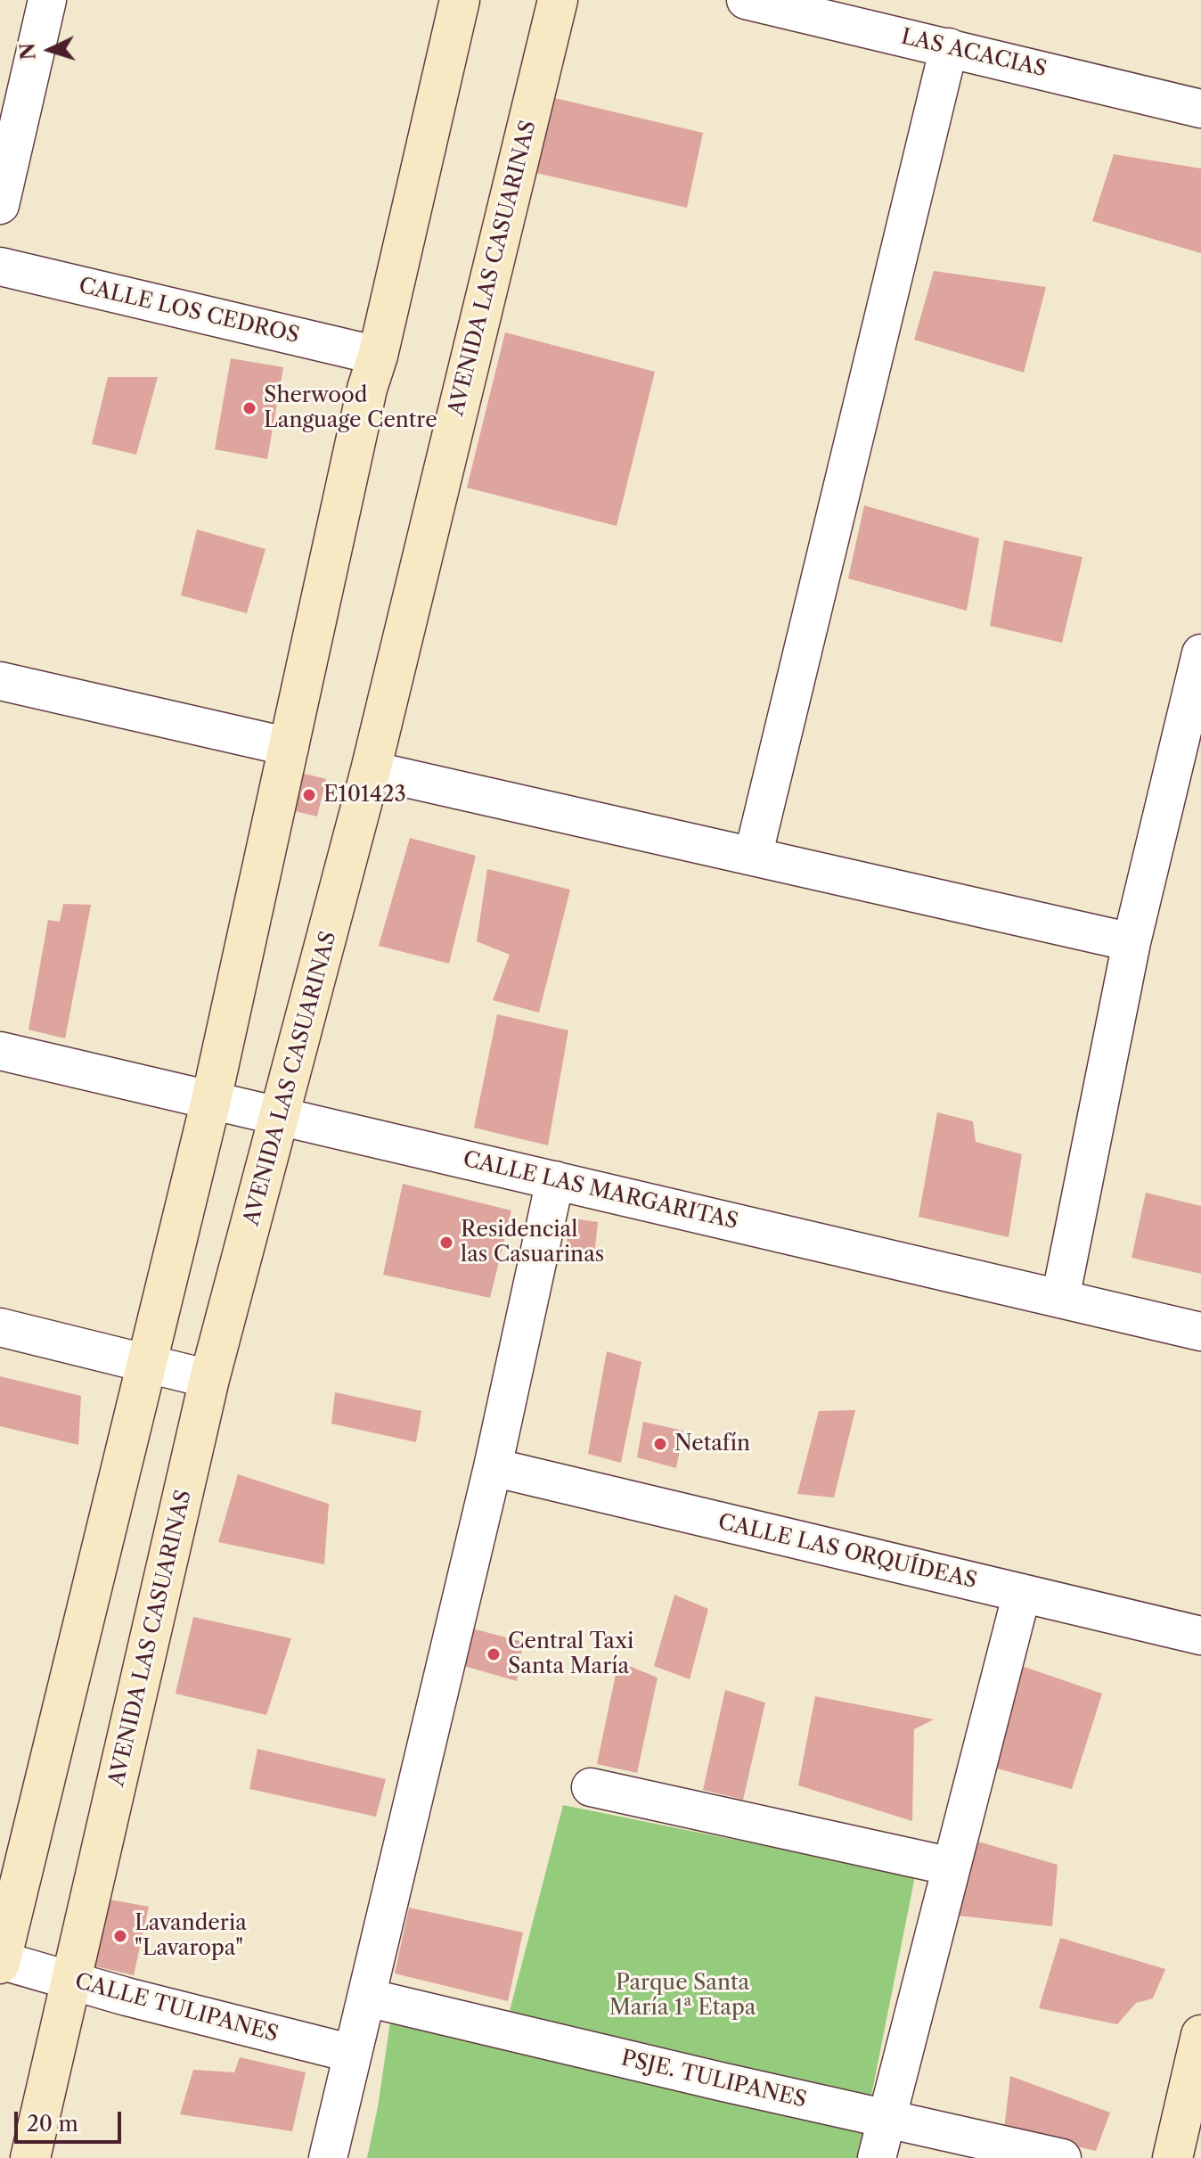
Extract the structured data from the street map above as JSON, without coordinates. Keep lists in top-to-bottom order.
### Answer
{
  "streets": {
    "street": [
      "LAS ACACIAS",
      "AVENIDA LAS CASUARINAS",
      "CALLE LOS CEDROS",
      "CALLE LAS MARGARITAS",
      "CALLE LAS ORQUÍDEAS",
      "CALLE TULIPANES",
      "PSJE. TULIPANES"
    ]
  },
  "crossings": [
    ["AVENIDA LAS CASUARINAS", "CALLE LAS MARGARITAS"],
    ["AVENIDA LAS CASUARINAS", "CALLE TULIPANES"]
  ],
  "parks": ["Parque Santa María 1ª Etapa"],
  "places": [
    "Sherwood Language Centre",
    "E101423",
    "Residencial las Casuarinas",
    "Netafín",
    "Central Taxi Santa María",
    "Lavanderia \"Lavaropa\""
  ],
  "scale_bar": "20 m",
  "north": "left"
}
